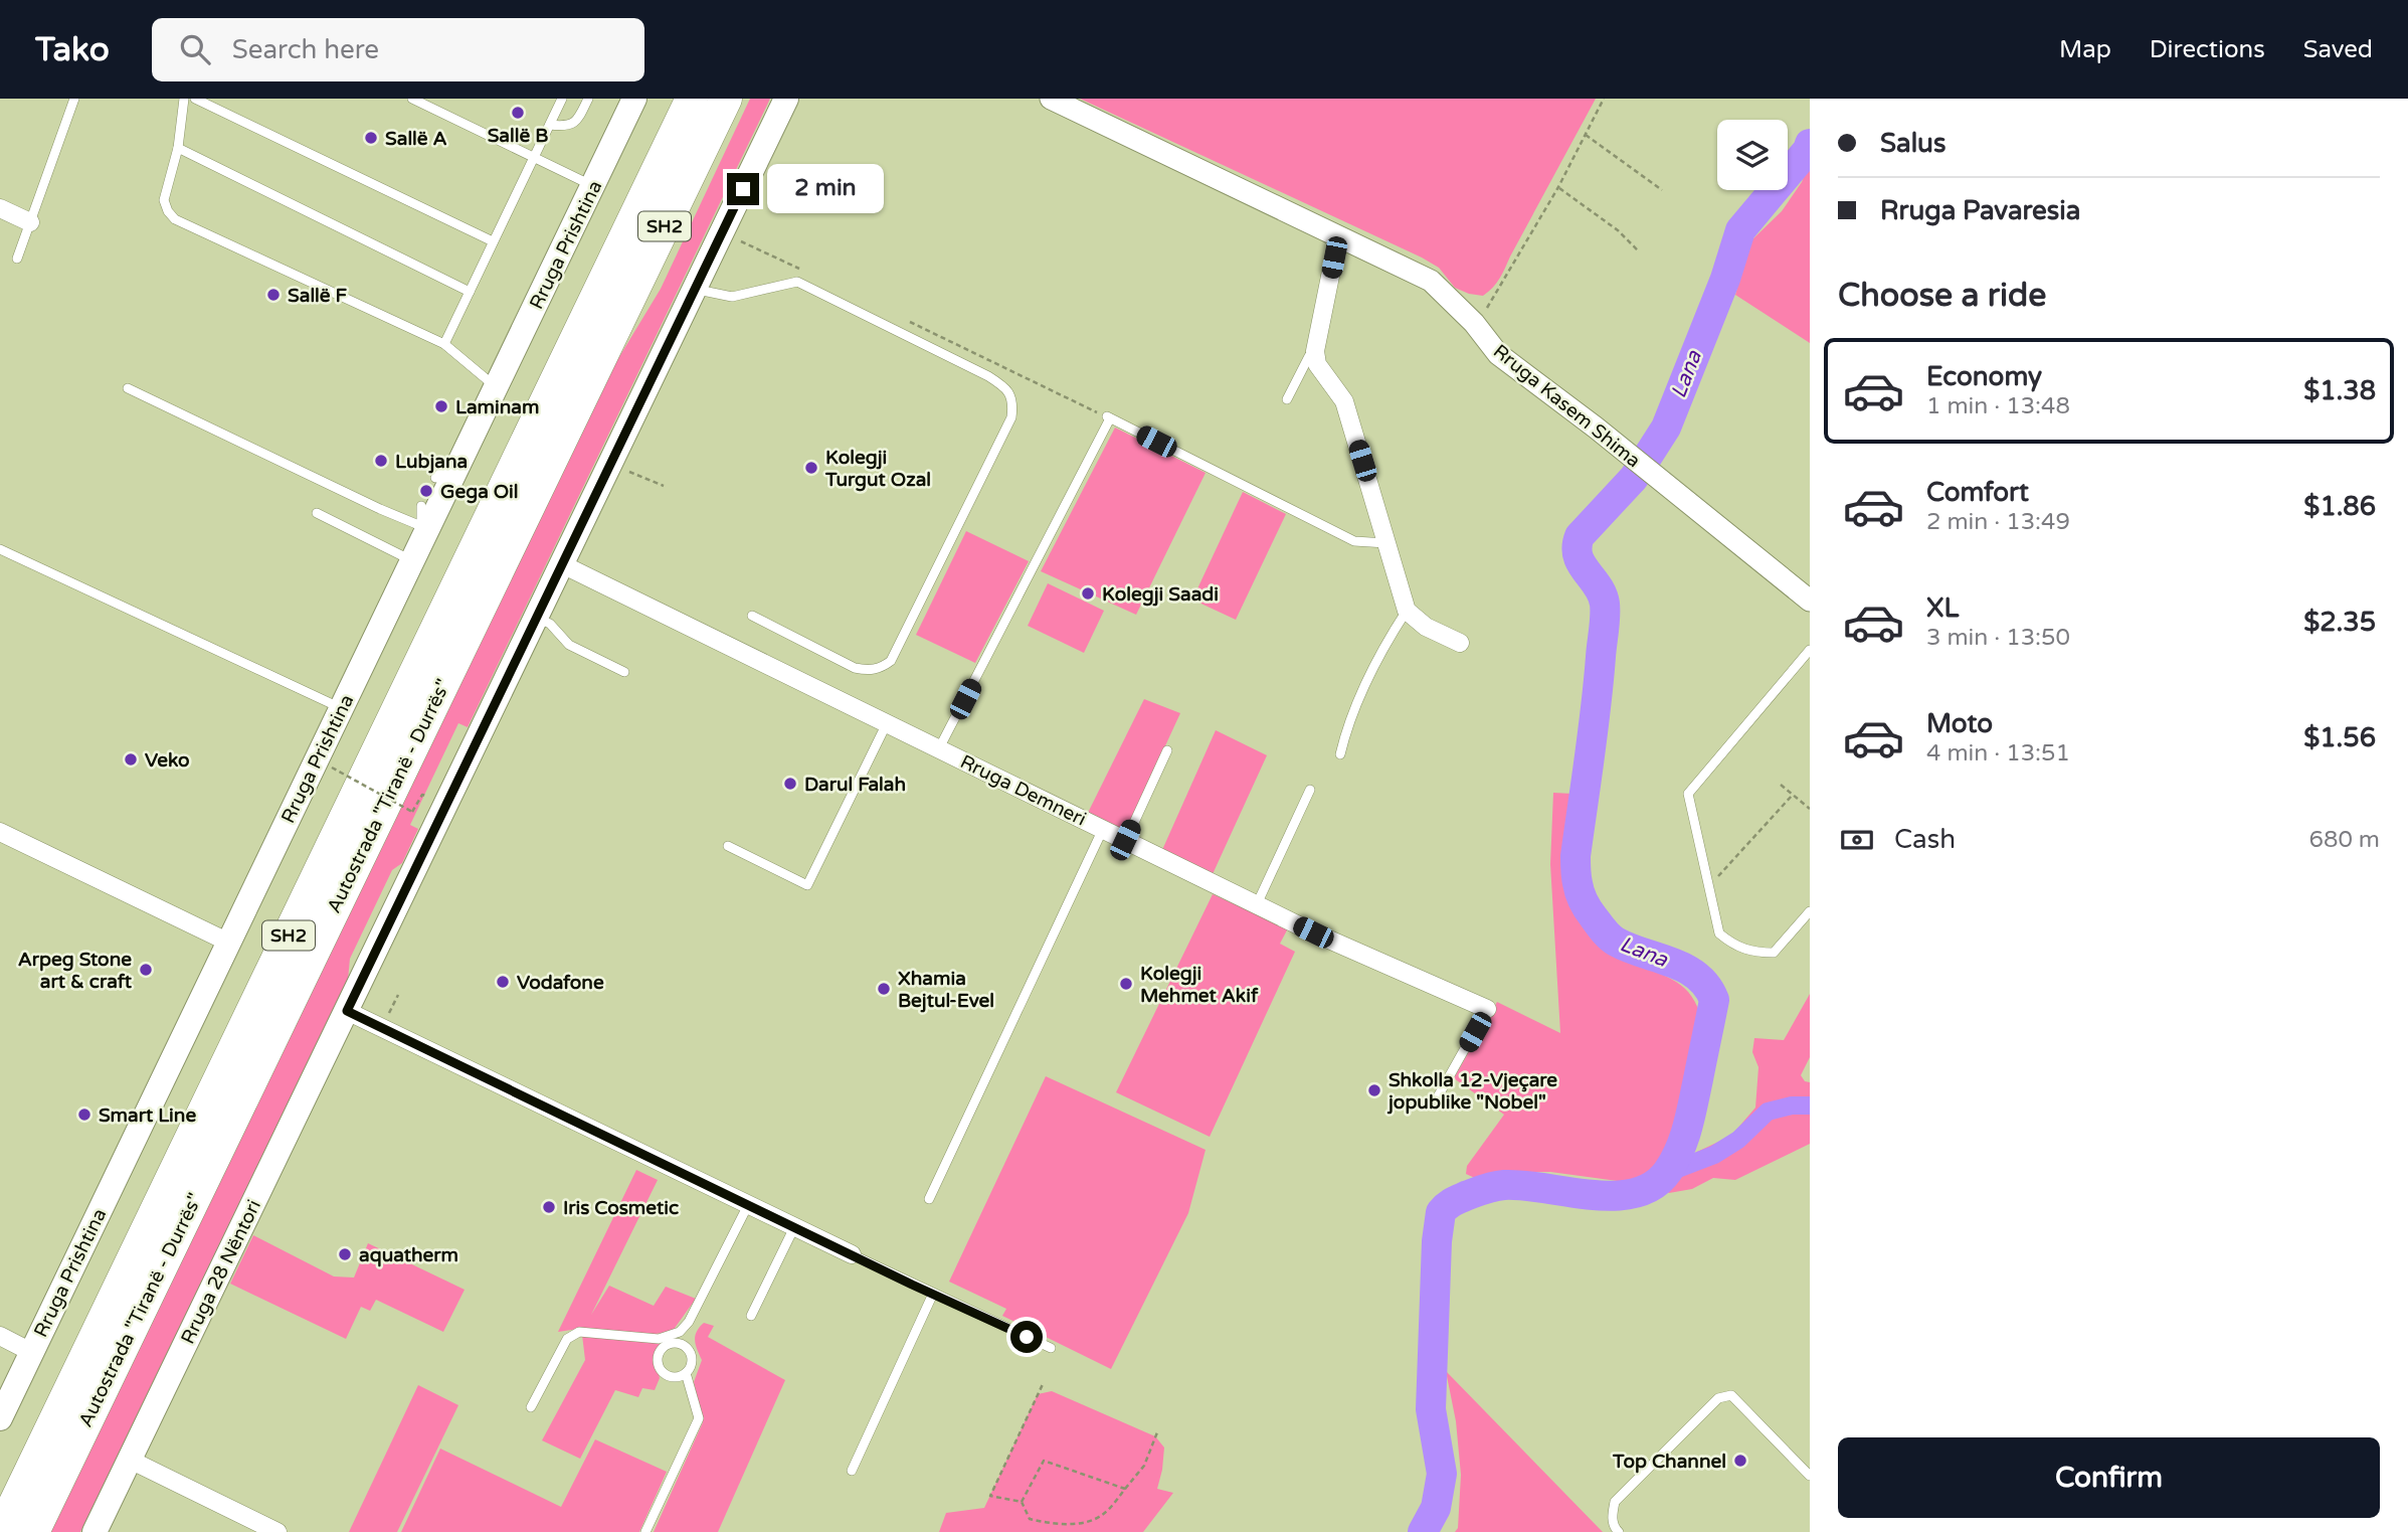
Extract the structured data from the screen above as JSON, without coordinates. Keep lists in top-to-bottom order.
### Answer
{
  "streets": {
    "highway": ["SH2", "Autostrada \"Tiranë - Durrës\""],
    "main road": ["Rruga Prishtina", "Rruga 28 Nëntori"],
    "street": ["Rruga Kasem Shima", "Rruga Demneri"]
  },
  "crossings": [
    ["Rruga Demneri", "Rruga 28 Nëntori"]
  ],
  "water": ["Lana"],
  "places": [
    "Sallë B",
    "Sallë A",
    "Sallë F",
    "Laminam",
    "Lubjana",
    "Kolegji Turgut Ozal",
    "Gega Oil",
    "Kolegji Saadi",
    "Veko",
    "Darul Falah",
    "Arpeg Stone art & craft",
    "Vodafone",
    "Kolegji Mehmet Akif",
    "Xhamia Bejtul-Evel",
    "Shkolla 12-Vjeçare jopublike \"Nobel\"",
    "Smart Line",
    "Iris Cosmetic",
    "aquatherm",
    "Top Channel"
  ],
  "page": {
    "header": "Tako",
    "search": "Search here",
    "nav": ["Map", "Directions", "Saved"],
    "banner": ["Salus", "Rruga Pavaresia"],
    "bubble": "2 min",
    "heading": "Choose a ride",
    "list": [
      {
        "name": "Economy",
        "note": "1 min · 13:48",
        "value": "$1.38"
      },
      {
        "name": "Comfort",
        "note": "2 min · 13:49",
        "value": "$1.86"
      },
      {
        "name": "XL",
        "note": "3 min · 13:50",
        "value": "$2.35"
      },
      {
        "name": "Moto",
        "note": "4 min · 13:51",
        "value": "$1.56"
      }
    ],
    "pay": ["Cash", "680 m"],
    "buttons": "Confirm"
  }
}
